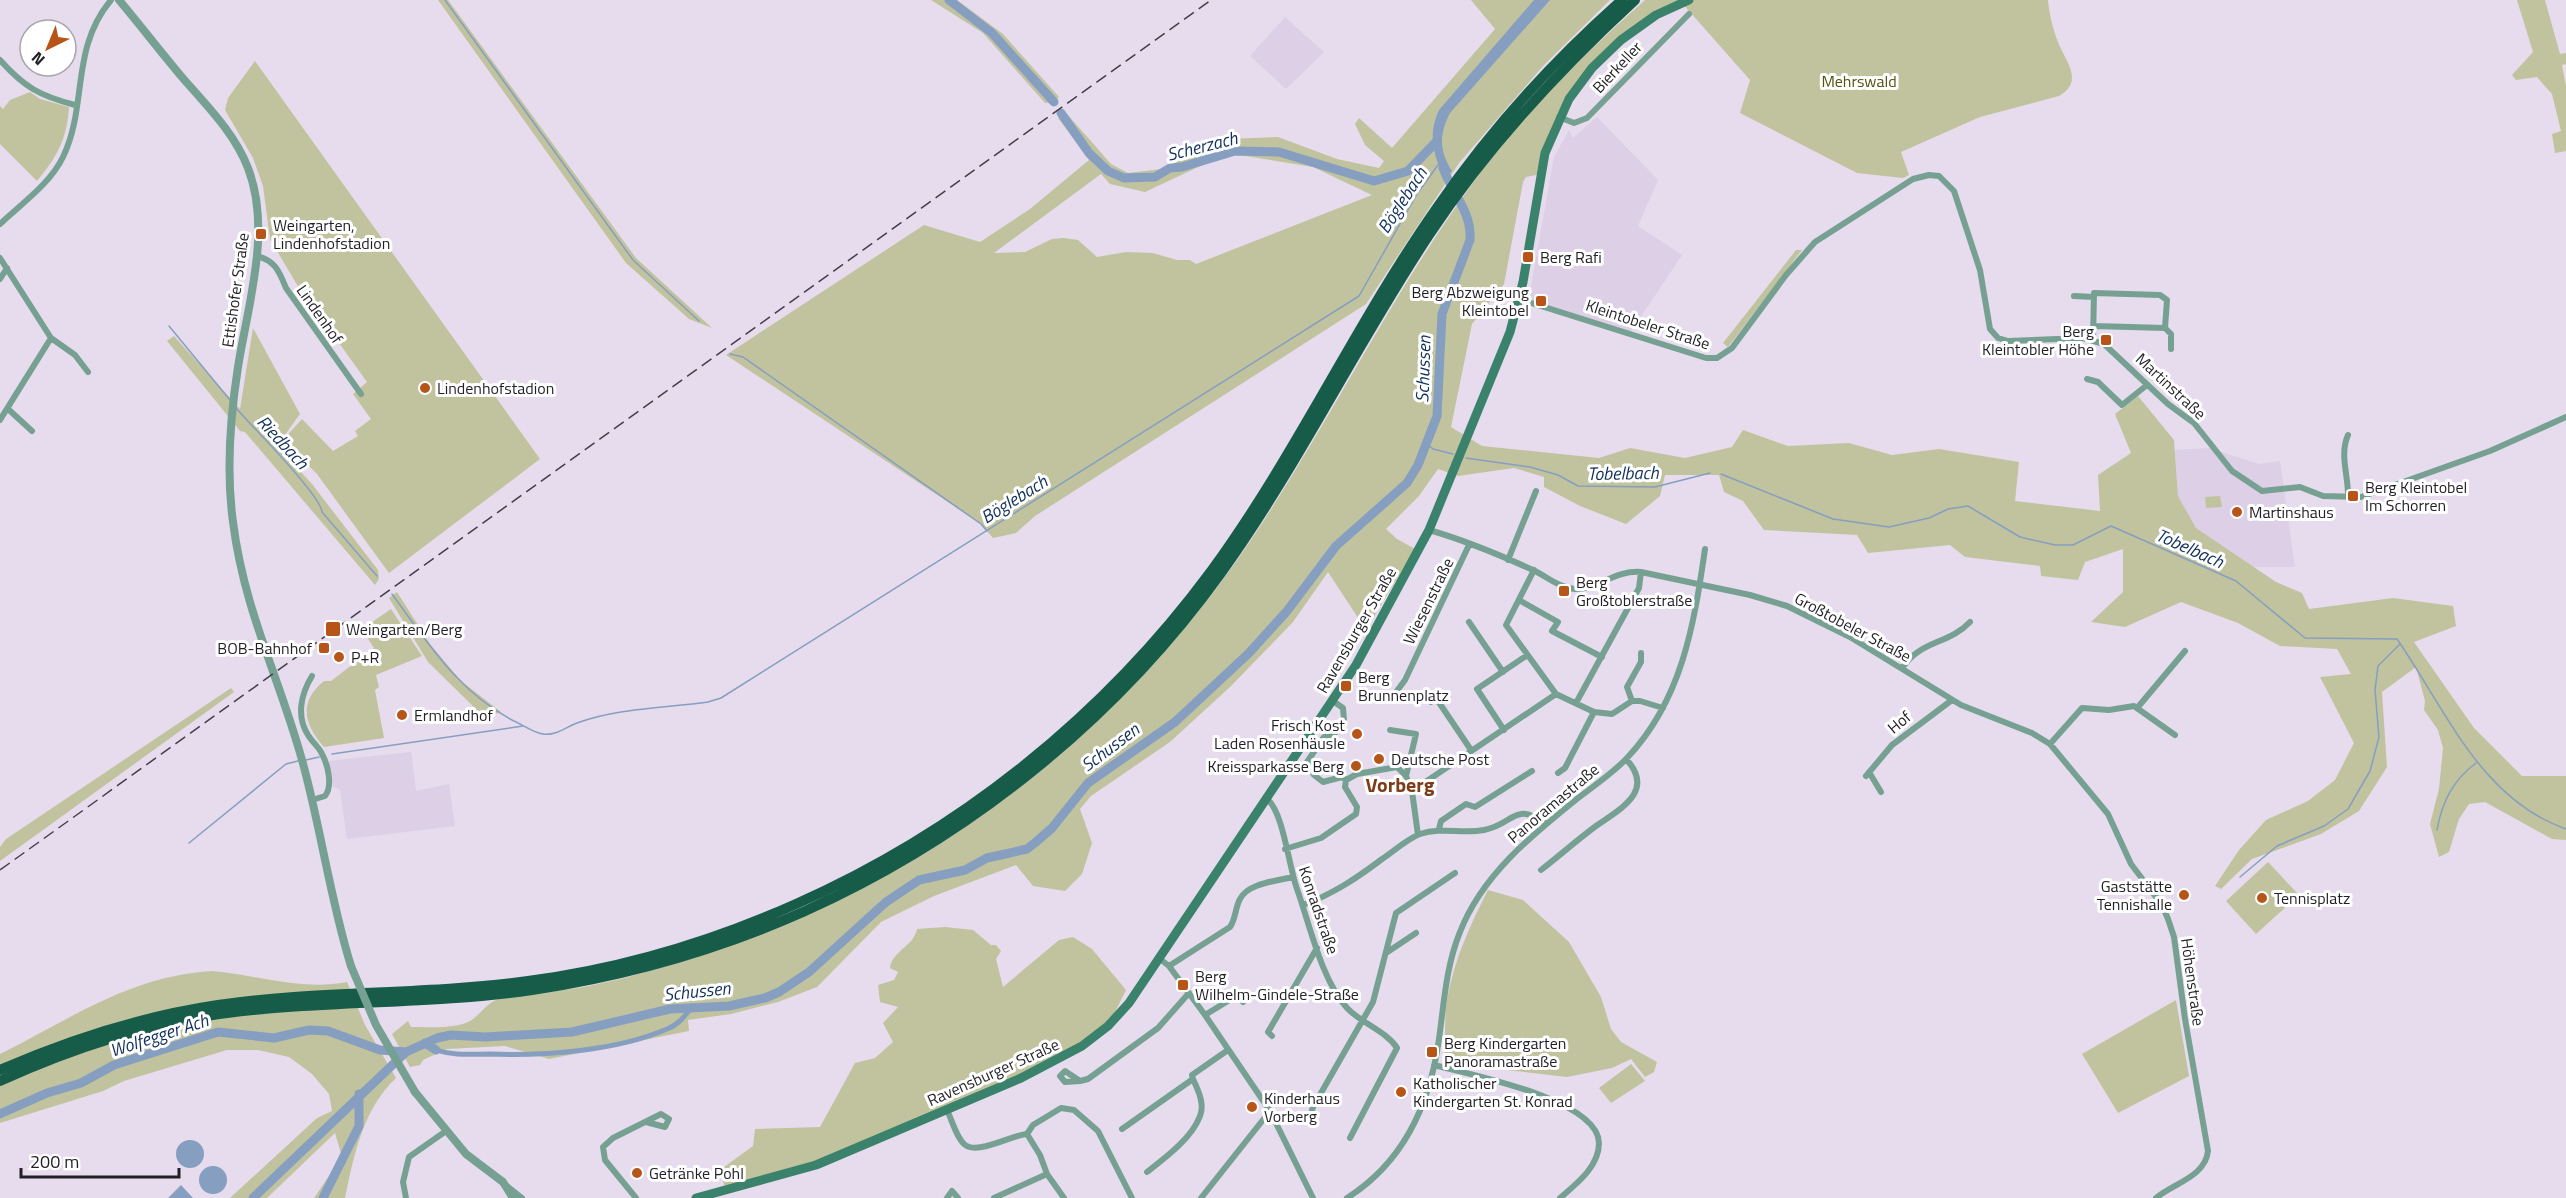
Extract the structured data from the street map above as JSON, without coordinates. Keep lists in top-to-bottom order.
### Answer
{
  "streets": {
    "main road": ["Ravensburger Straße"],
    "street": [
      "Bierkeller",
      "Ettishofer Straße",
      "Lindenhof",
      "Kleintobeler Straße",
      "Martinstraße",
      "Wiesenstraße",
      "Großtobeler Straße",
      "Hof",
      "Panoramastraße",
      "Konradstraße",
      "Höhenstraße"
    ]
  },
  "crossings": [
    ["Bierkeller", "Ravensburger Straße"],
    ["Ettishofer Straße", "Lindenhof"],
    ["Kleintobeler Straße", "Martinstraße"],
    ["Kleintobeler Straße", "Ravensburger Straße"],
    ["Wiesenstraße", "Großtobeler Straße"],
    ["Großtobeler Straße", "Ravensburger Straße"],
    ["Großtobeler Straße", "Hof"],
    ["Großtobeler Straße", "Panoramastraße"],
    ["Großtobeler Straße", "Höhenstraße"],
    ["Ravensburger Straße", "Konradstraße"]
  ],
  "districts": ["Vorberg"],
  "water": [
    "Scherzach",
    "Böglebach",
    "Schussen",
    "Riedbach",
    "Tobelbach",
    "Wolfegger Ach"
  ],
  "parks": ["Mehrswald"],
  "places": {
    "transit": [
      "Weingarten, Lindenhofstadion",
      "Berg Rafi",
      "Berg Abzweigung Kleintobel",
      "Berg Kleintobler Höhe",
      "Berg Kleintobel Im Schorren",
      "Berg Großtoblerstraße",
      "Weingarten/Berg",
      "BOB-Bahnhof",
      "Berg Brunnenplatz",
      "Berg Wilhelm-Gindele-Straße",
      "Berg Kindergarten Panoramastraße"
    ],
    "other": [
      "Lindenhofstadion",
      "Martinshaus",
      "P+R",
      "Ermlandhof",
      "Frisch Kost Laden Rosenhäusle",
      "Deutsche Post",
      "Kreissparkasse Berg",
      "Gaststätte Tennishalle",
      "Tennisplatz",
      "Katholischer Kindergarten St. Konrad",
      "Kinderhaus Vorberg",
      "Getränke Pohl"
    ]
  },
  "scale_bar": "200 m",
  "north": "bottom left"
}
